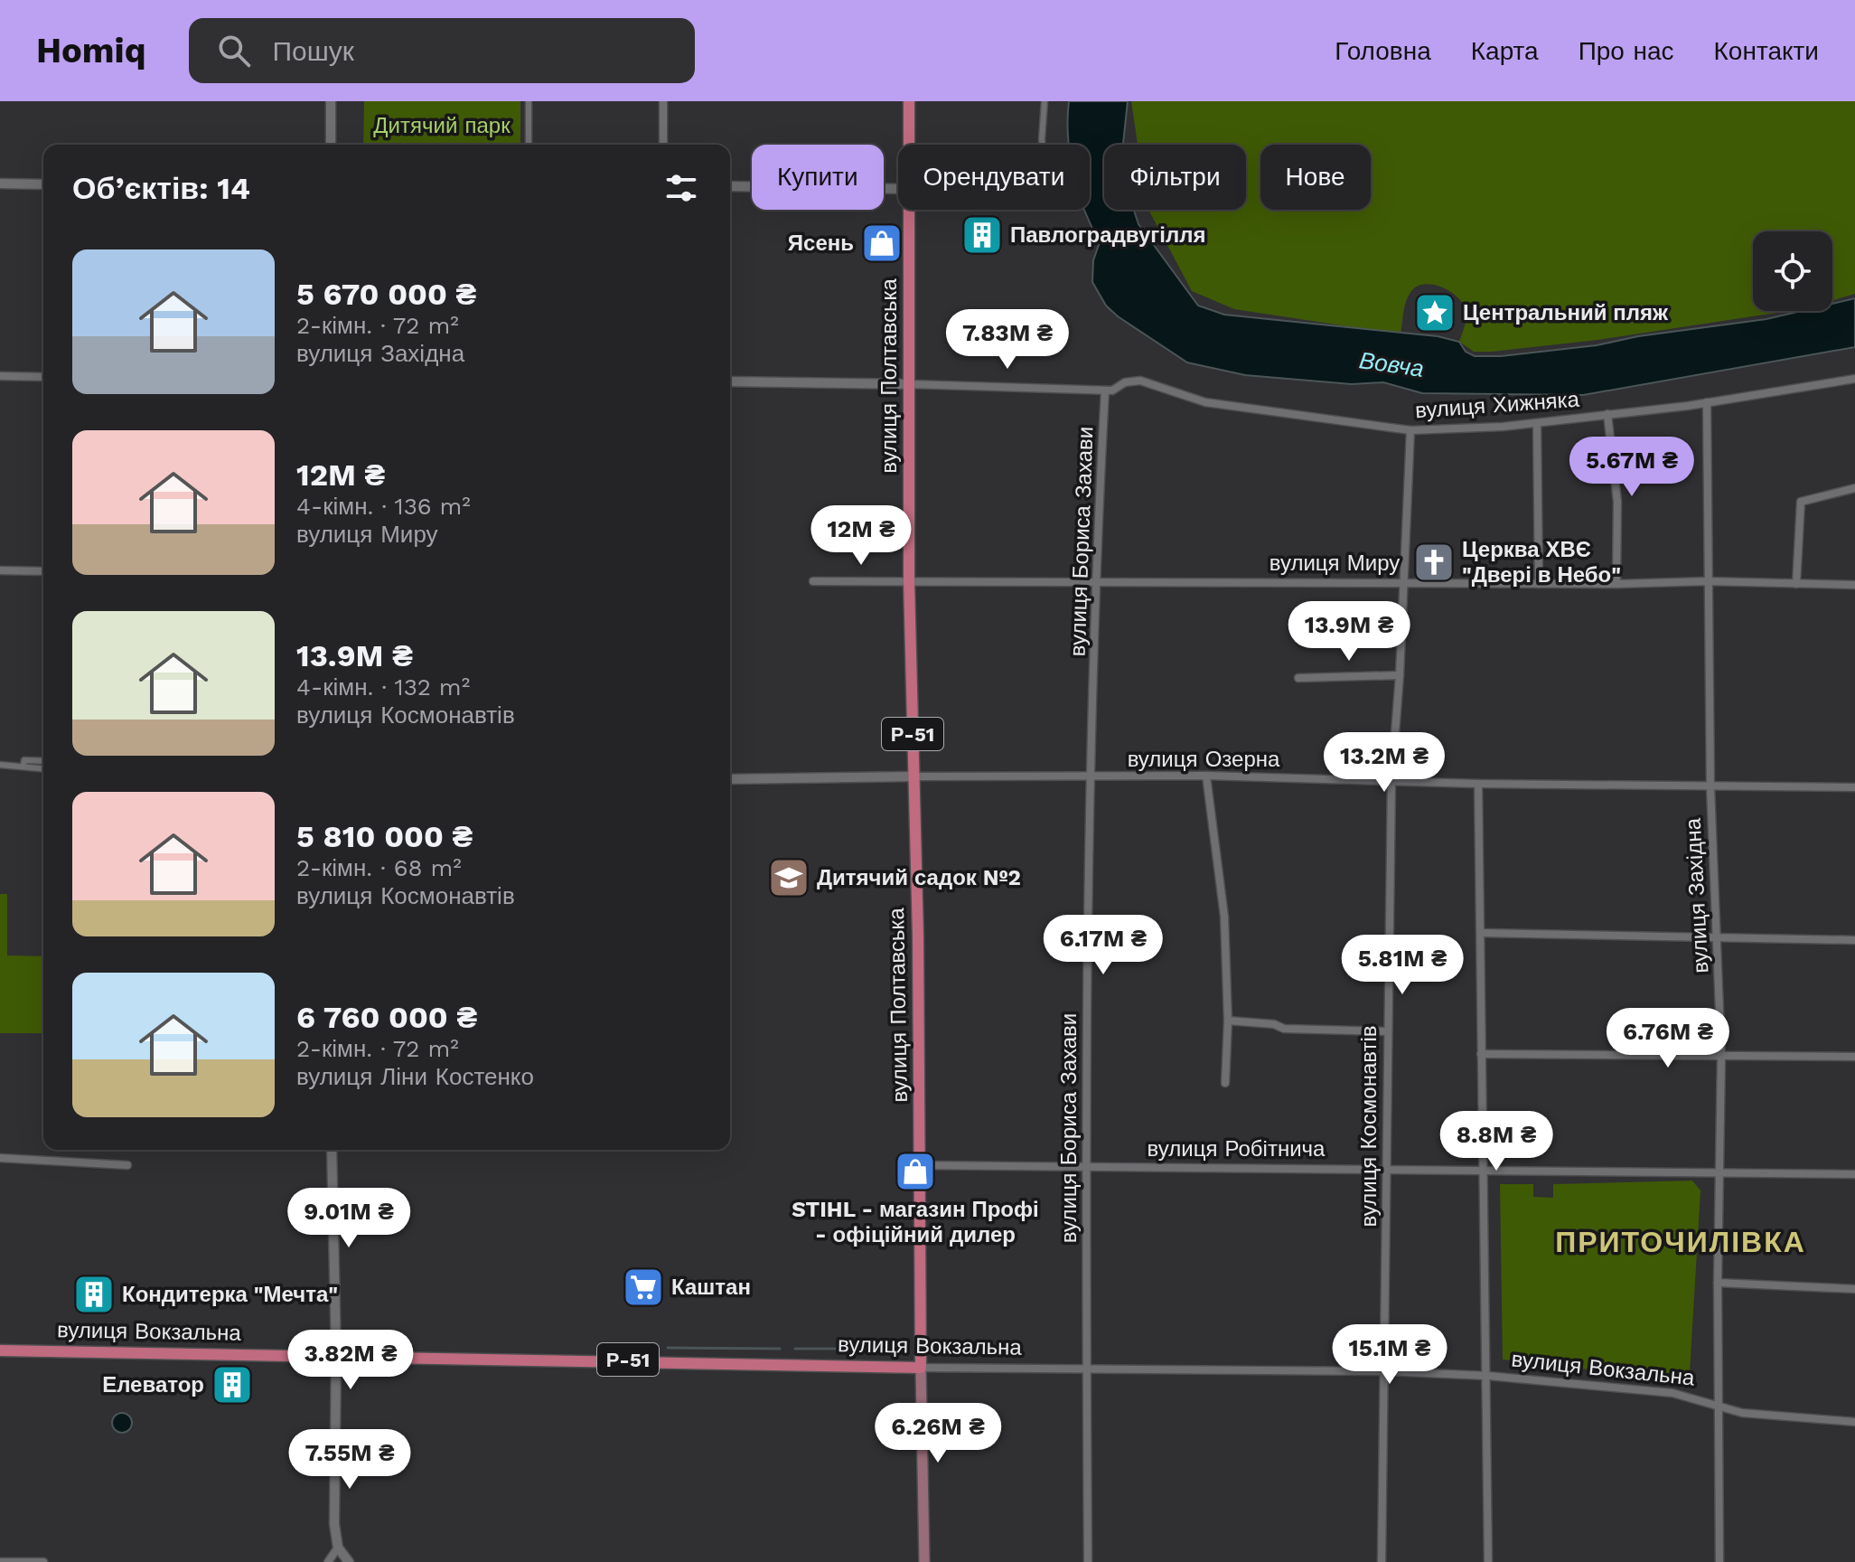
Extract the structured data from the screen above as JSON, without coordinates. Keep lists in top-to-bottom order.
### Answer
{
  "streets": {
    "main road": ["вулиця Полтавська", "Р-51", "вулиця Вокзальна"],
    "street": [
      "вулиця Хижняка",
      "вулиця Бориса Захави",
      "вулиця Миру",
      "вулиця Озерна",
      "вулиця Західна",
      "вулиця Космонавтів",
      "вулиця Робітнича"
    ]
  },
  "crossings": [
    ["вулиця Полтавська", "вулиця Хижняка"],
    ["вулиця Полтавська", "вулиця Миру"],
    ["вулиця Полтавська", "вулиця Озерна"],
    ["вулиця Полтавська", "вулиця Робітнича"],
    ["вулиця Полтавська", "вулиця Вокзальна"],
    ["вулиця Хижняка", "вулиця Бориса Захави"],
    ["вулиця Хижняка", "вулиця Західна"],
    ["вулиця Хижняка", "вулиця Космонавтів"],
    ["вулиця Бориса Захави", "вулиця Миру"],
    ["вулиця Бориса Захави", "вулиця Озерна"],
    ["вулиця Бориса Захави", "вулиця Робітнича"],
    ["вулиця Бориса Захави", "вулиця Вокзальна"],
    ["вулиця Миру", "вулиця Західна"],
    ["вулиця Миру", "вулиця Космонавтів"],
    ["вулиця Озерна", "вулиця Західна"],
    ["вулиця Озерна", "вулиця Космонавтів"],
    ["вулиця Західна", "вулиця Робітнича"],
    ["вулиця Західна", "вулиця Вокзальна"],
    ["вулиця Космонавтів", "вулиця Робітнича"],
    ["вулиця Космонавтів", "вулиця Вокзальна"]
  ],
  "districts": ["ПРИТОЧИЛІВКА"],
  "water": ["Вовча"],
  "parks": ["Дитячий парк"],
  "places": {
    "building": ["Павлоградвугілля", "Кондитерка \"Мечта\"", "Елеватор"],
    "shop": ["Ясень", "STIHL - магазин Профі - офіційний дилер"],
    "place": ["Центральний пляж"],
    "church": ["Церква ХВЄ \"Двері в Небо\""],
    "school or university": ["Дитячий садок №2"],
    "supermarket": ["Каштан"]
  },
  "page": {
    "header": "Homiq",
    "search": "Пошук",
    "nav": [
      "Головна",
      "Карта",
      "Про нас",
      "Контакти"
    ],
    "chip": [
      "Купити",
      "Орендувати",
      "Фільтри",
      "Нове"
    ],
    "heading": "Об’єктів: 14",
    "list": [
      {
        "name": "5 670 000 ₴",
        "note": "2-кімн. · 72 m² · вулиця Західна"
      },
      {
        "name": "12M ₴",
        "note": "4-кімн. · 136 m² · вулиця Миру"
      },
      {
        "name": "13.9M ₴",
        "note": "4-кімн. · 132 m² · вулиця Космонавтів"
      },
      {
        "name": "5 810 000 ₴",
        "note": "2-кімн. · 68 m² · вулиця Космонавтів"
      },
      {
        "name": "6 760 000 ₴",
        "note": "2-кімн. · 72 m² · вулиця Ліни Костенко"
      }
    ],
    "price": [
      "7.83M ₴",
      "5.67M ₴",
      "12M ₴",
      "13.9M ₴",
      "13.2M ₴",
      "6.17M ₴",
      "5.81M ₴",
      "6.76M ₴",
      "8.8M ₴",
      "9.01M ₴",
      "15.1M ₴",
      "3.82M ₴",
      "6.26M ₴",
      "7.55M ₴"
    ]
  }
}
